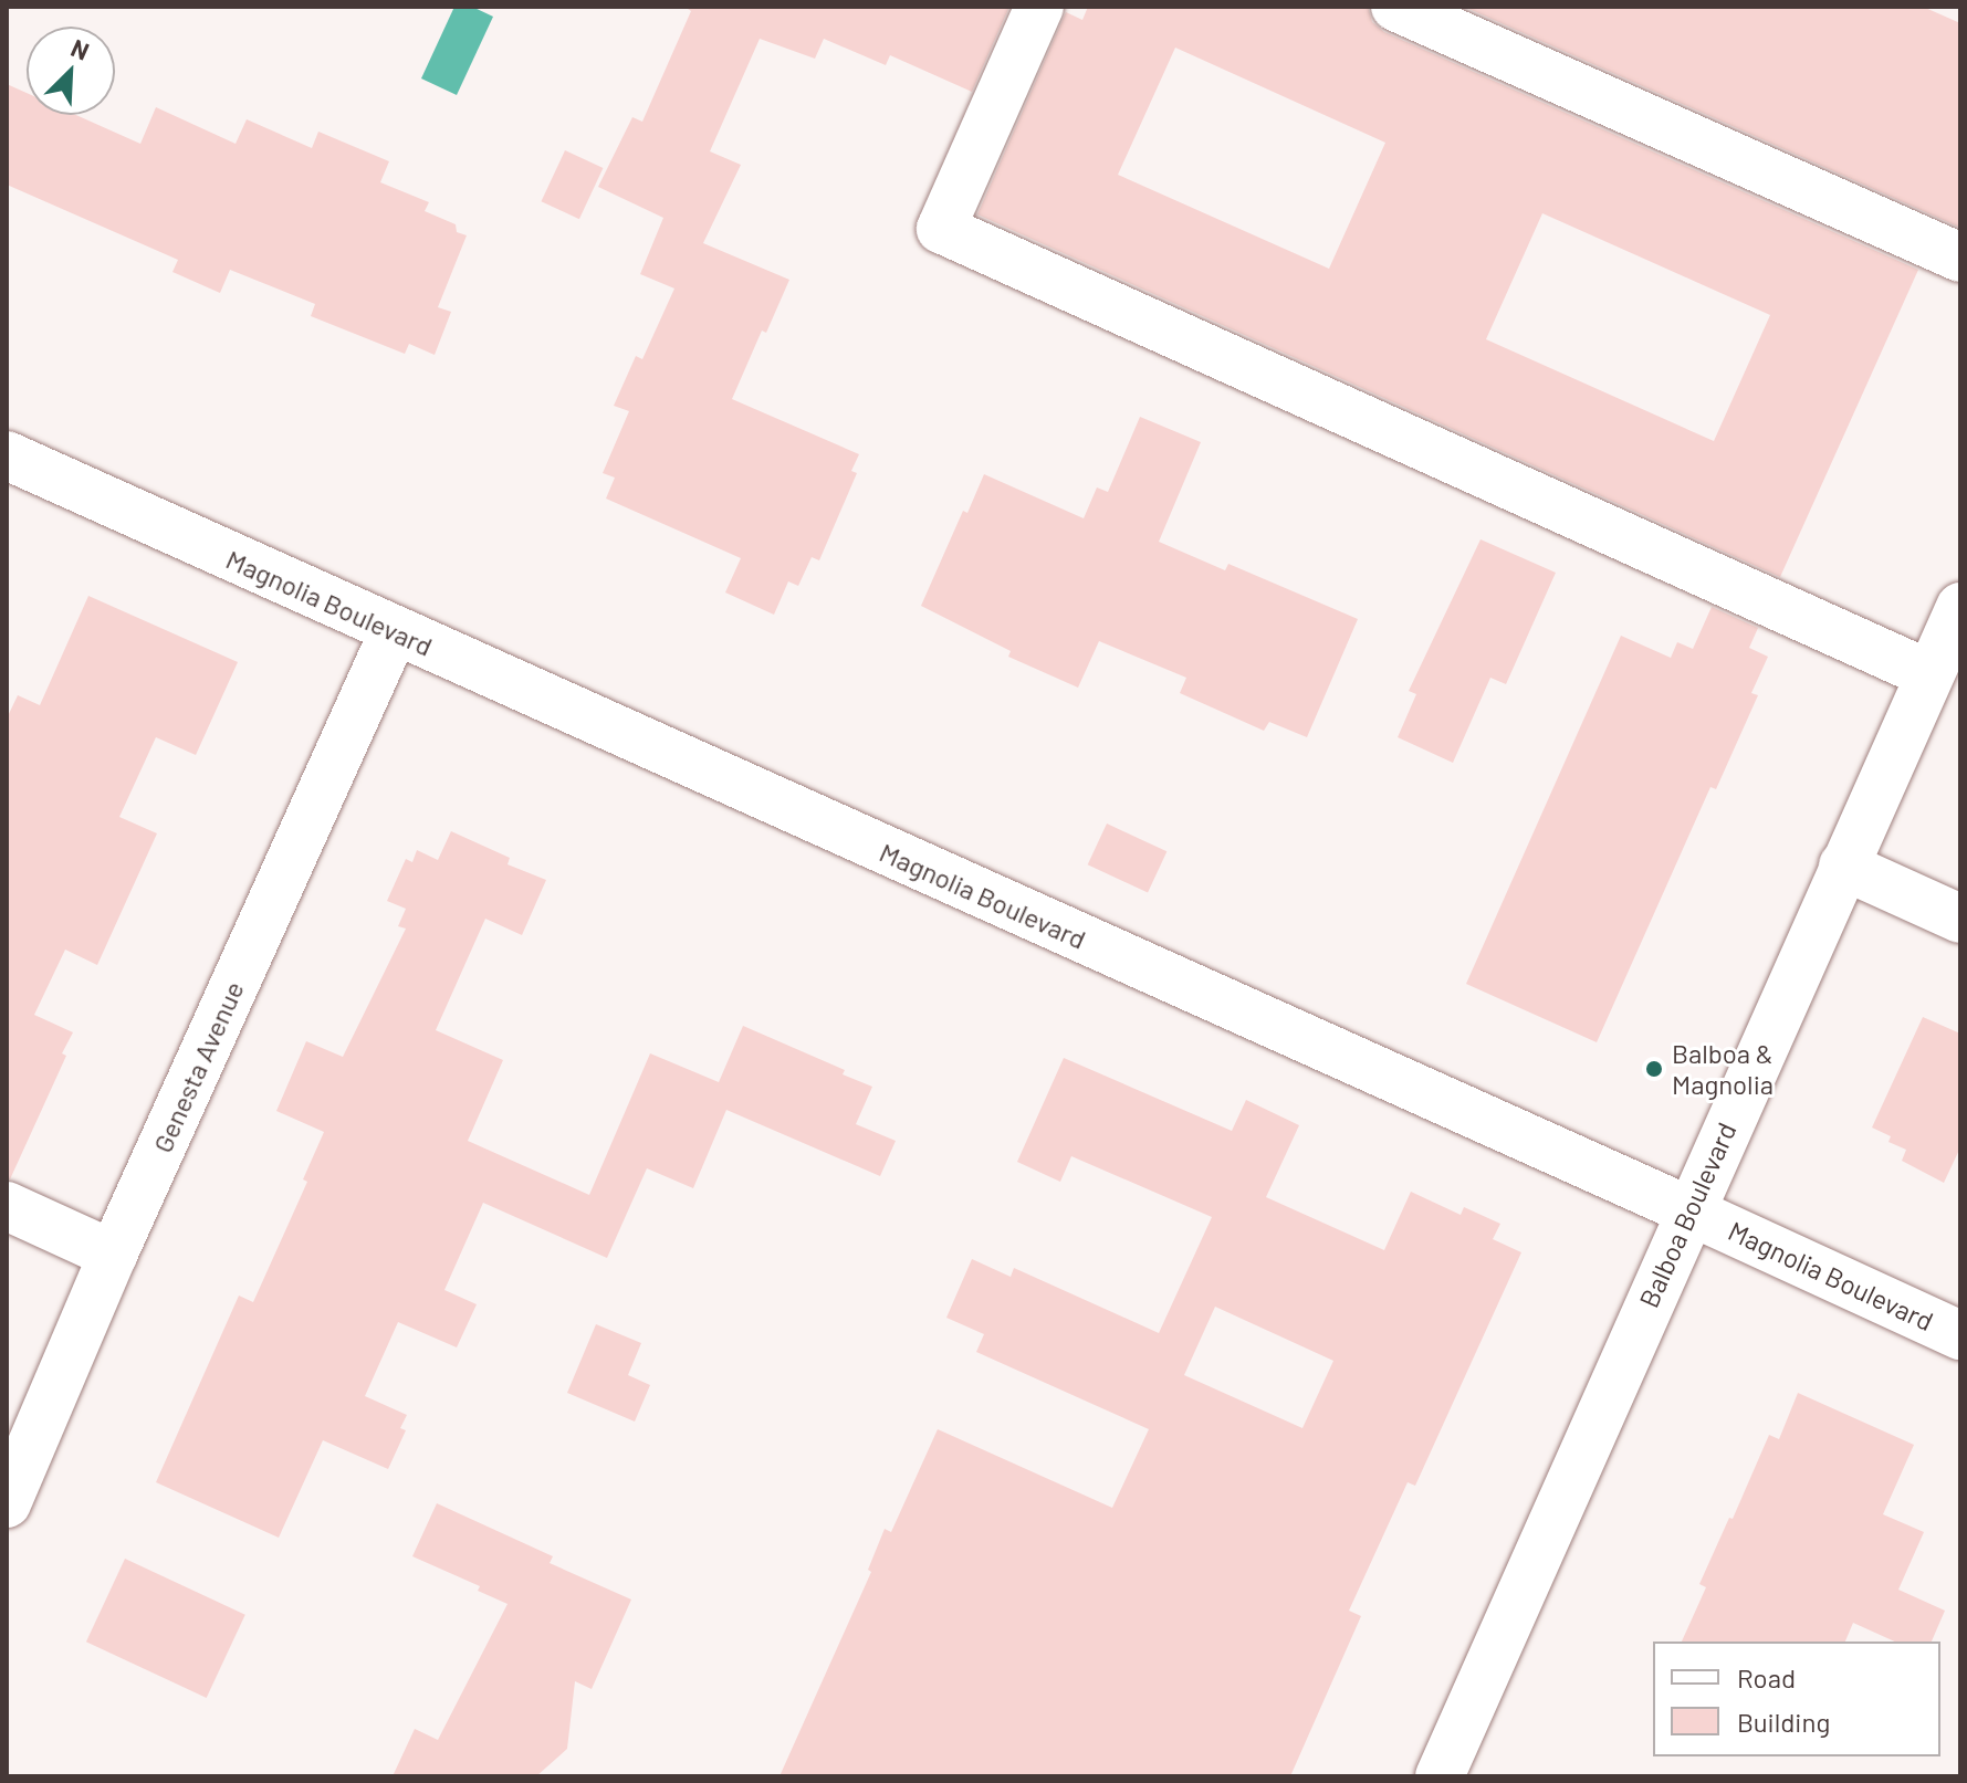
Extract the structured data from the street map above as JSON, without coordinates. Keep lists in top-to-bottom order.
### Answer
{
  "streets": {
    "street": ["Magnolia Boulevard", "Genesta Avenue", "Balboa Boulevard"]
  },
  "crossings": [
    ["Magnolia Boulevard", "Genesta Avenue"],
    ["Magnolia Boulevard", "Balboa Boulevard"]
  ],
  "places": ["Balboa & Magnolia"],
  "legend": ["Road", "Building"],
  "north": "top right"
}
